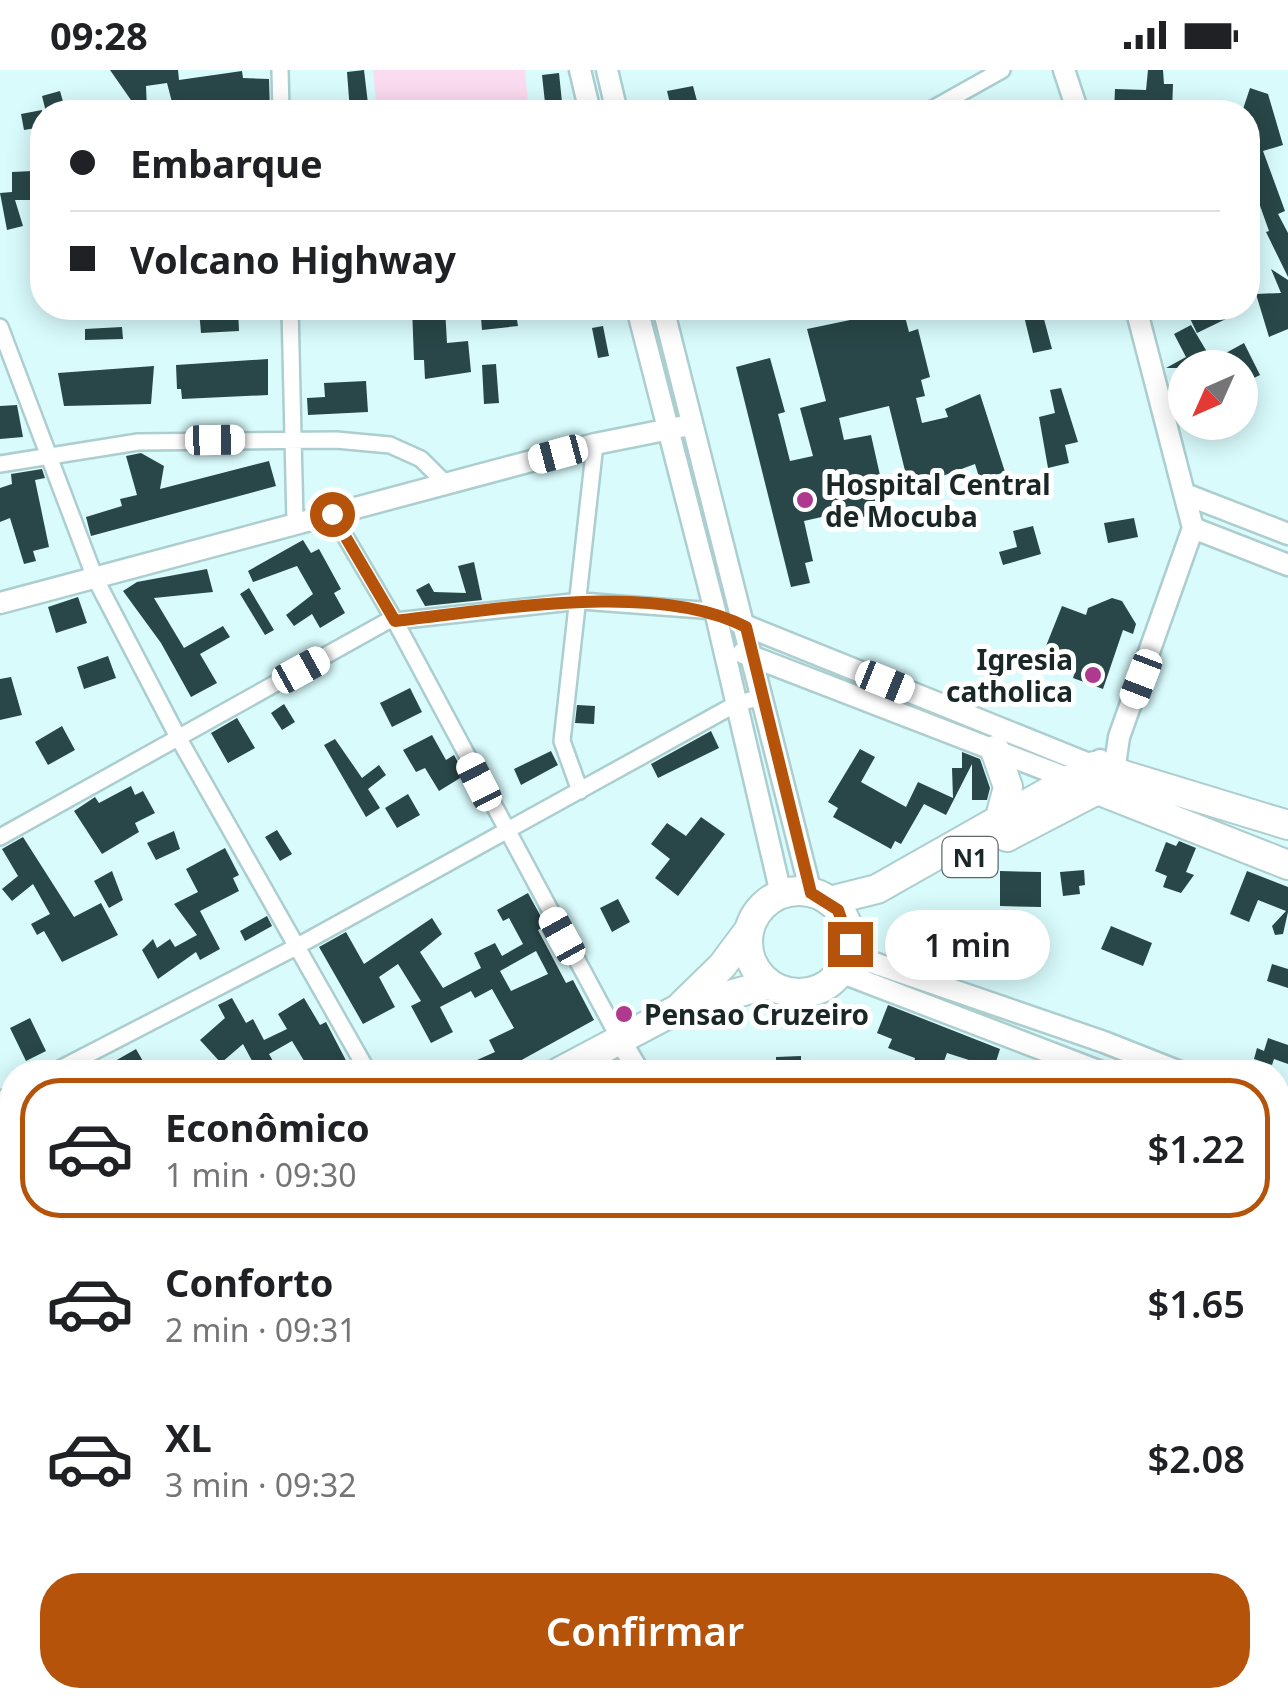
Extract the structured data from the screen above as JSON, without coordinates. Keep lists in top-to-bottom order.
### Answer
{
  "streets": {
    "highway": ["N1"]
  },
  "places": ["Hospital Central de Mocuba", "Igresia catholica", "Pensao Cruzeiro"],
  "north": "bottom left",
  "page": {
    "status": "09:28",
    "banner": ["Embarque", "Volcano Highway"],
    "bubble": "1 min",
    "list": [
      {
        "name": "Econômico",
        "note": "1 min · 09:30",
        "value": "$1.22"
      },
      {
        "name": "Conforto",
        "note": "2 min · 09:31",
        "value": "$1.65"
      },
      {
        "name": "XL",
        "note": "3 min · 09:32",
        "value": "$2.08"
      }
    ],
    "buttons": "Confirmar"
  }
}
